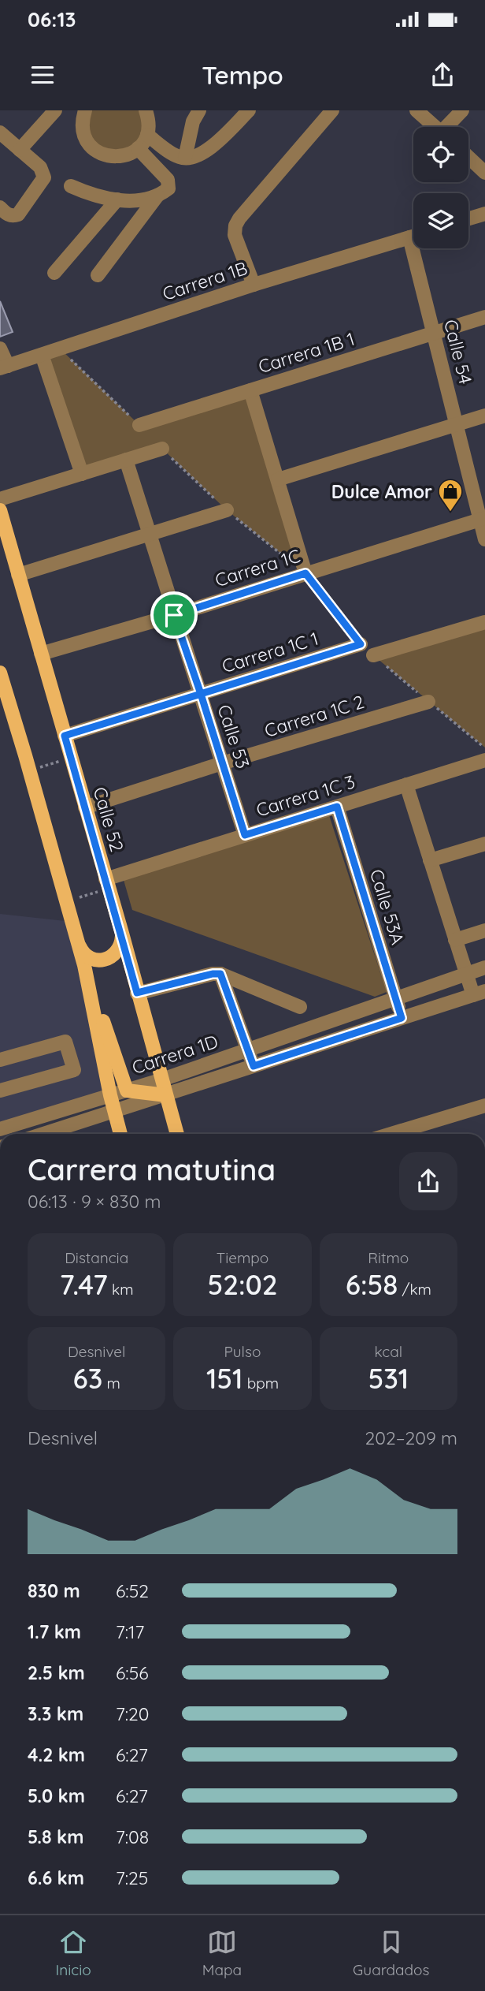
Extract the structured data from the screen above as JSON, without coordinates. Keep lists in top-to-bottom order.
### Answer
{
  "streets": {
    "main road": ["Calle 52"],
    "street": [
      "Carrera 1B",
      "Calle 54",
      "Carrera 1B 1",
      "Carrera 1C",
      "Carrera 1C 1",
      "Carrera 1C 2",
      "Calle 53",
      "Carrera 1C 3",
      "Calle 53A",
      "Carrera 1D"
    ]
  },
  "crossings": [
    ["Calle 54", "Carrera 1B 1"],
    ["Calle 54", "Carrera 1C"],
    ["Carrera 1C", "Calle 53"],
    ["Carrera 1C", "Calle 52"],
    ["Carrera 1C 1", "Calle 53"],
    ["Carrera 1C 1", "Calle 52"],
    ["Carrera 1C 2", "Calle 53"],
    ["Carrera 1C 2", "Calle 52"],
    ["Calle 53", "Carrera 1C 3"],
    ["Carrera 1C 3", "Calle 52"],
    ["Carrera 1C 3", "Calle 53A"],
    ["Calle 52", "Carrera 1D"],
    ["Calle 53A", "Carrera 1D"]
  ],
  "places": {
    "shop": ["Dulce Amor"]
  },
  "page": {
    "status": "06:13",
    "header": "Tempo",
    "heading": ["Carrera matutina", "06:13 · 9 × 830 m"],
    "stats": [
      ["Distancia", "7.47 km"],
      ["Tiempo", "52:02"],
      ["Ritmo", "6:58 /km"],
      ["Desnivel", "63 m"],
      ["Pulso", "151 bpm"],
      ["kcal", "531"]
    ],
    "chart": ["Desnivel", "202–209 m"],
    "list": [
      {
        "name": "830 m",
        "note": "6:52"
      },
      {
        "name": "1.7 km",
        "note": "7:17"
      },
      {
        "name": "2.5 km",
        "note": "6:56"
      },
      {
        "name": "3.3 km",
        "note": "7:20"
      },
      {
        "name": "4.2 km",
        "note": "6:27"
      },
      {
        "name": "5.0 km",
        "note": "6:27"
      },
      {
        "name": "5.8 km",
        "note": "7:08"
      },
      {
        "name": "6.6 km",
        "note": "7:25"
      }
    ],
    "tabs": ["Inicio", "Mapa", "Guardados"]
  }
}
